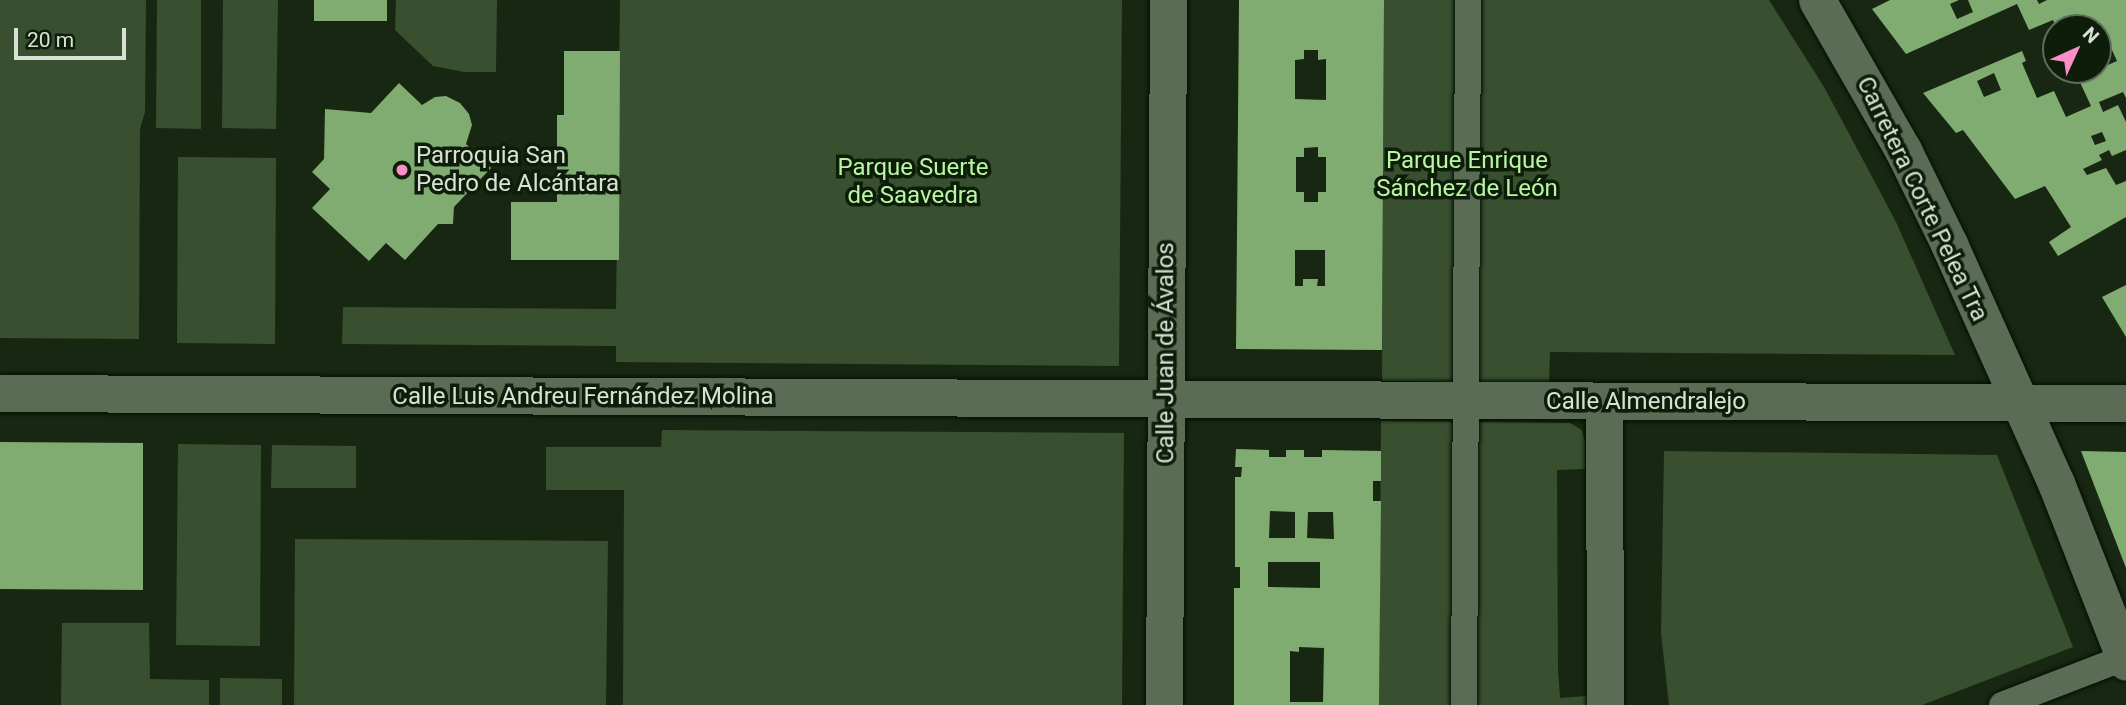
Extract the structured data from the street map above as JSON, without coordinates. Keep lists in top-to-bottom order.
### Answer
{
  "streets": {
    "street": [
      "Carretera Corte Pelea Tra",
      "Calle Juan de Ávalos",
      "Calle Luis Andreu Fernández Molina",
      "Calle Almendralejo"
    ]
  },
  "crossings": [
    ["Carretera Corte Pelea Tra", "Calle Almendralejo"],
    ["Calle Juan de Ávalos", "Calle Luis Andreu Fernández Molina"],
    ["Calle Juan de Ávalos", "Calle Almendralejo"],
    ["Calle Luis Andreu Fernández Molina", "Calle Almendralejo"]
  ],
  "parks": ["Parque Enrique Sánchez de León", "Parque Suerte de Saavedra"],
  "places": ["Parroquia San Pedro de Alcántara"],
  "scale_bar": "20 m",
  "north": "top right"
}
